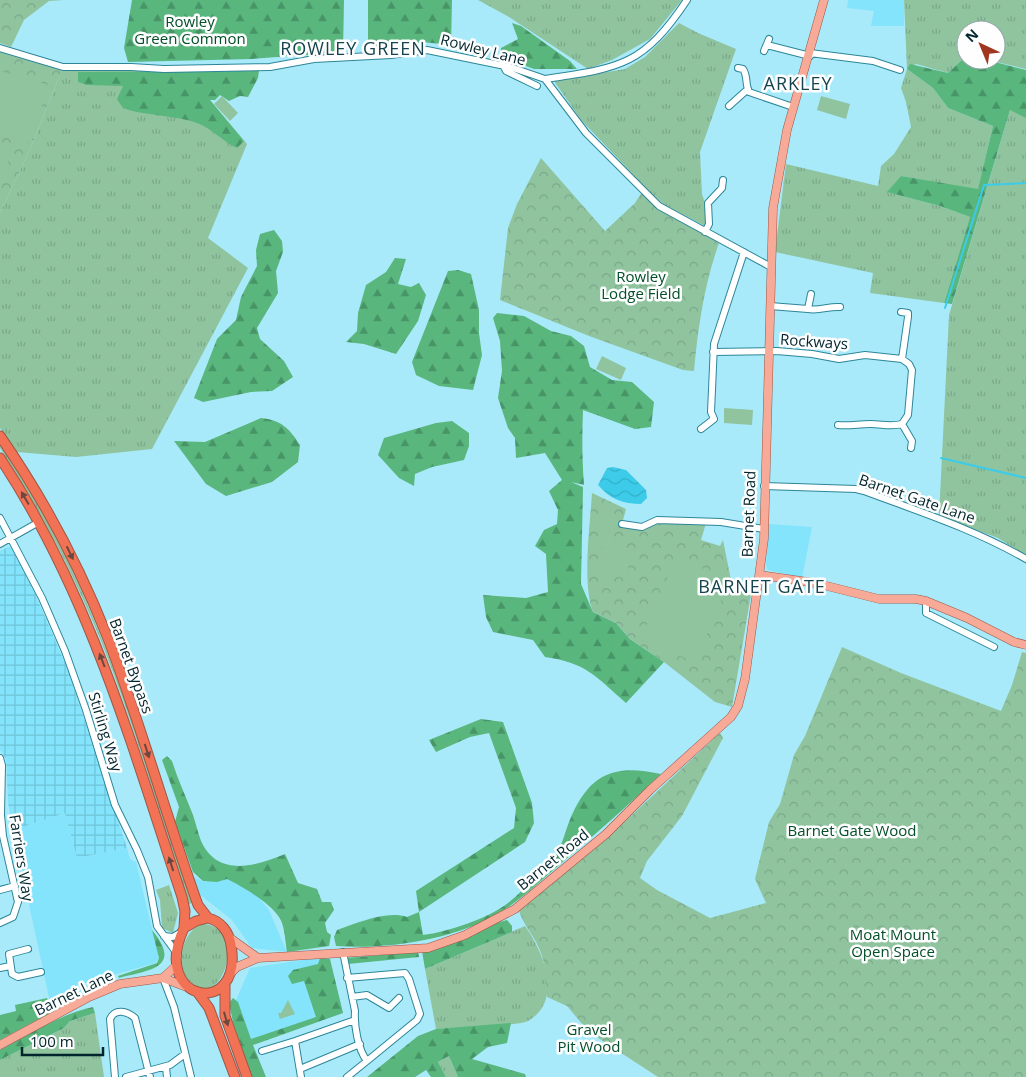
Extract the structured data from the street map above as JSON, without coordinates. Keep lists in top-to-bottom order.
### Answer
{
  "streets": {
    "highway": ["Barnet Bypass"],
    "main road": ["Barnet Road", "Barnet Lane"],
    "street": [
      "Rowley Lane",
      "Rockways",
      "Barnet Gate Lane",
      "Stirling Way",
      "Farriers Way"
    ]
  },
  "crossings": [
    ["Rockways", "Barnet Road"],
    ["Barnet Gate Lane", "Barnet Road"],
    ["Barnet Road", "Barnet Bypass"],
    ["Barnet Road", "Stirling Way"],
    ["Barnet Road", "Barnet Lane"],
    ["Barnet Bypass", "Stirling Way"],
    ["Barnet Bypass", "Barnet Lane"],
    ["Stirling Way", "Barnet Lane"]
  ],
  "districts": ["ROWLEY GREEN", "ARKLEY", "BARNET GATE"],
  "parks": [
    "Rowley Green Common",
    "Rowley Lodge Field",
    "Barnet Gate Wood",
    "Moat Mount Open Space",
    "Gravel Pit Wood"
  ],
  "scale_bar": "100 m",
  "north": "top left"
}
